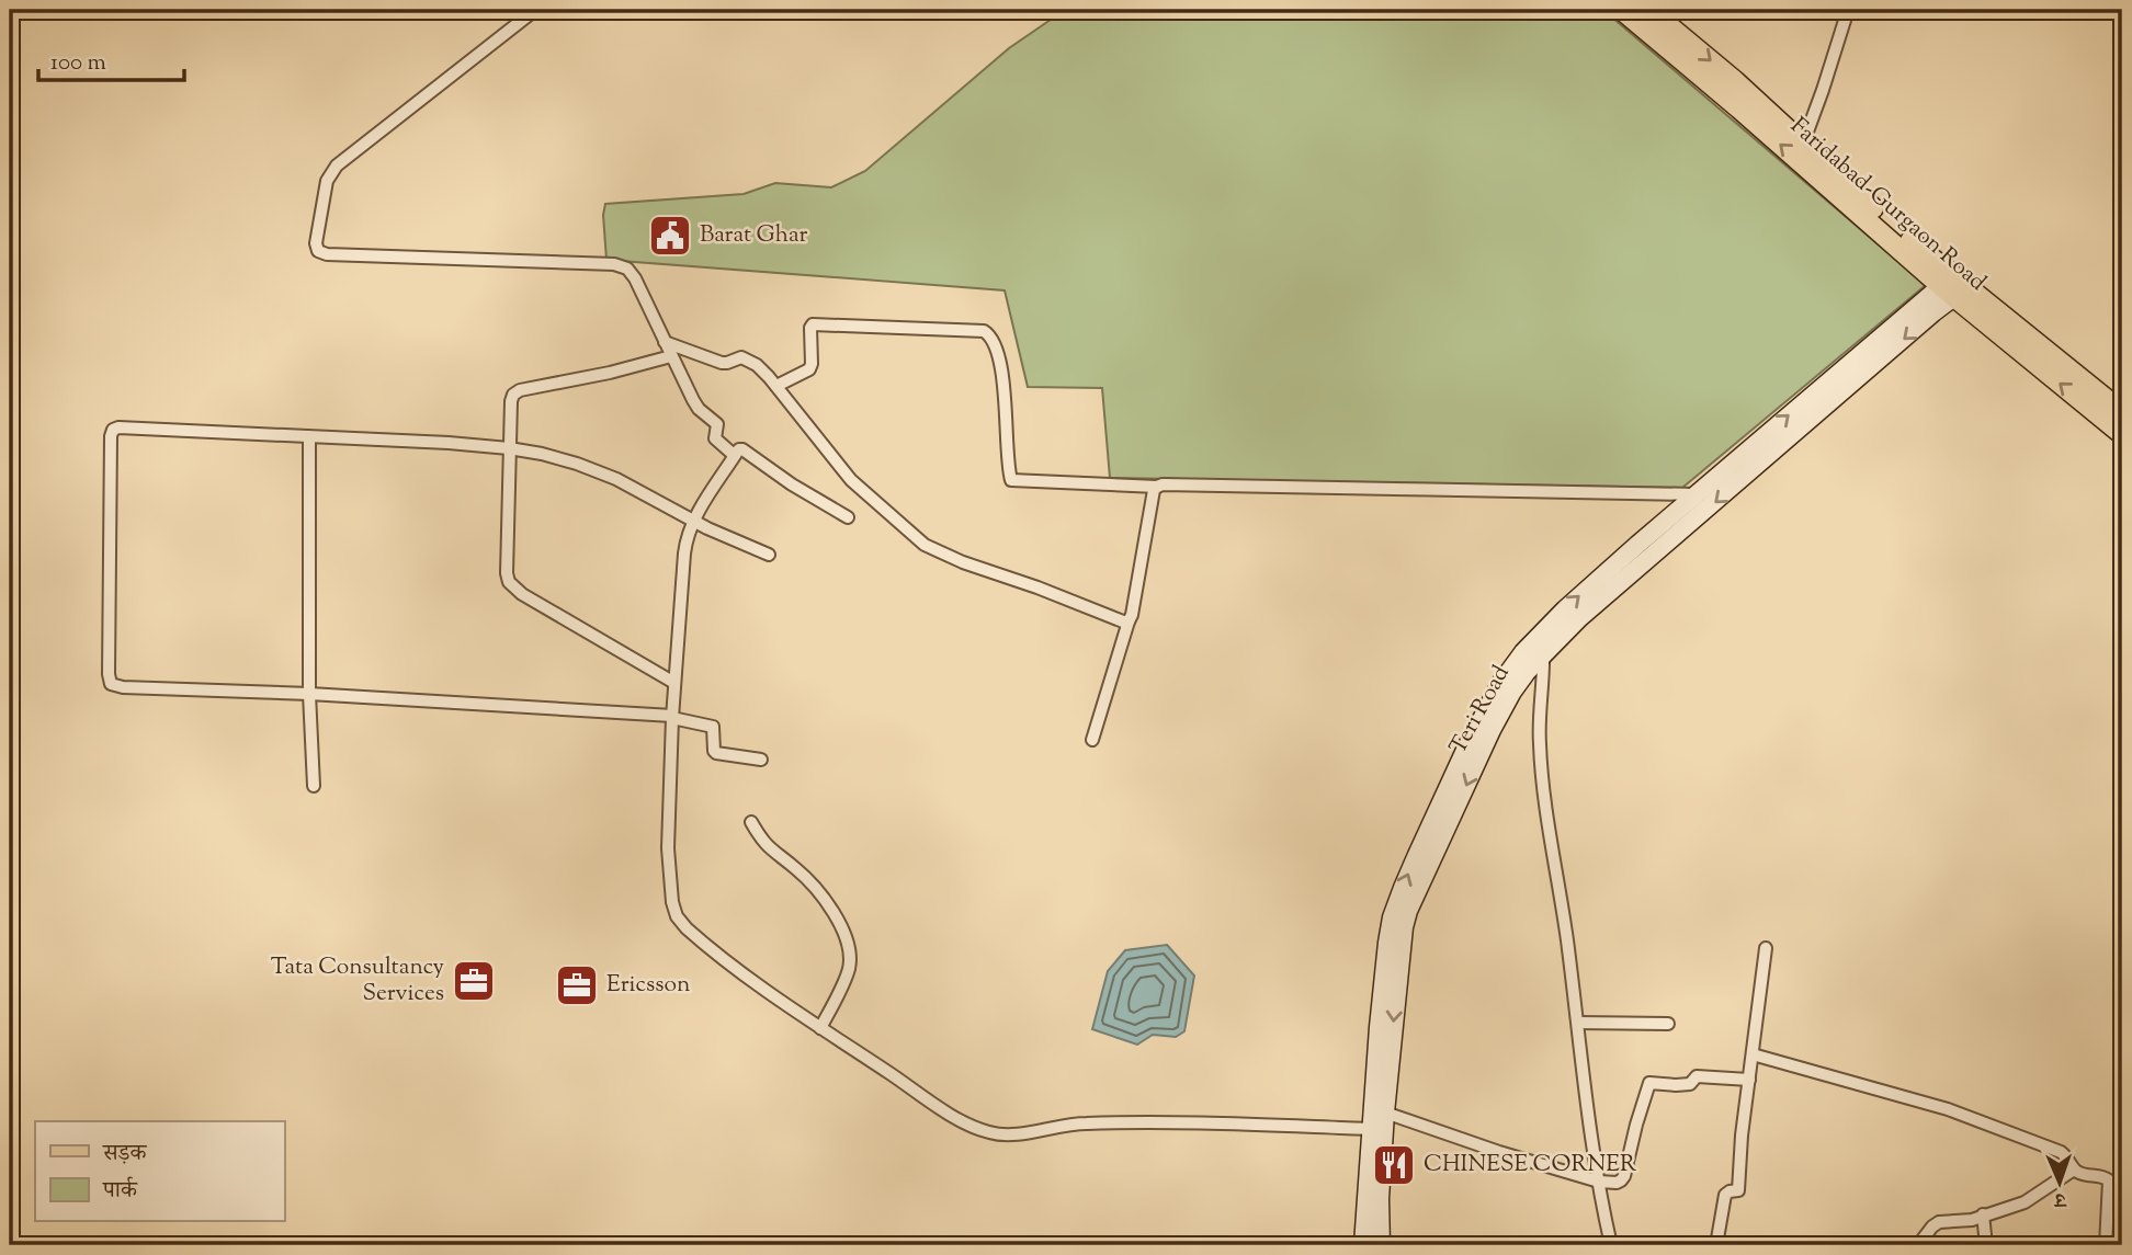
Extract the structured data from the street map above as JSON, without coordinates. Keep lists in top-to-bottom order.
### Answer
{
  "streets": {
    "main road": ["Faridabad-Gurgaon Road"],
    "street": ["Teri Road"]
  },
  "crossings": [
    ["Faridabad-Gurgaon Road", "Teri Road"]
  ],
  "places": {
    "public building": ["Barat Ghar"],
    "office": ["Tata Consultancy Services", "Ericsson"],
    "restaurant": ["CHINESE CORNER"]
  },
  "legend": ["सड़क", "पार्क"],
  "scale_bar": "100 m",
  "north": "bottom"
}
